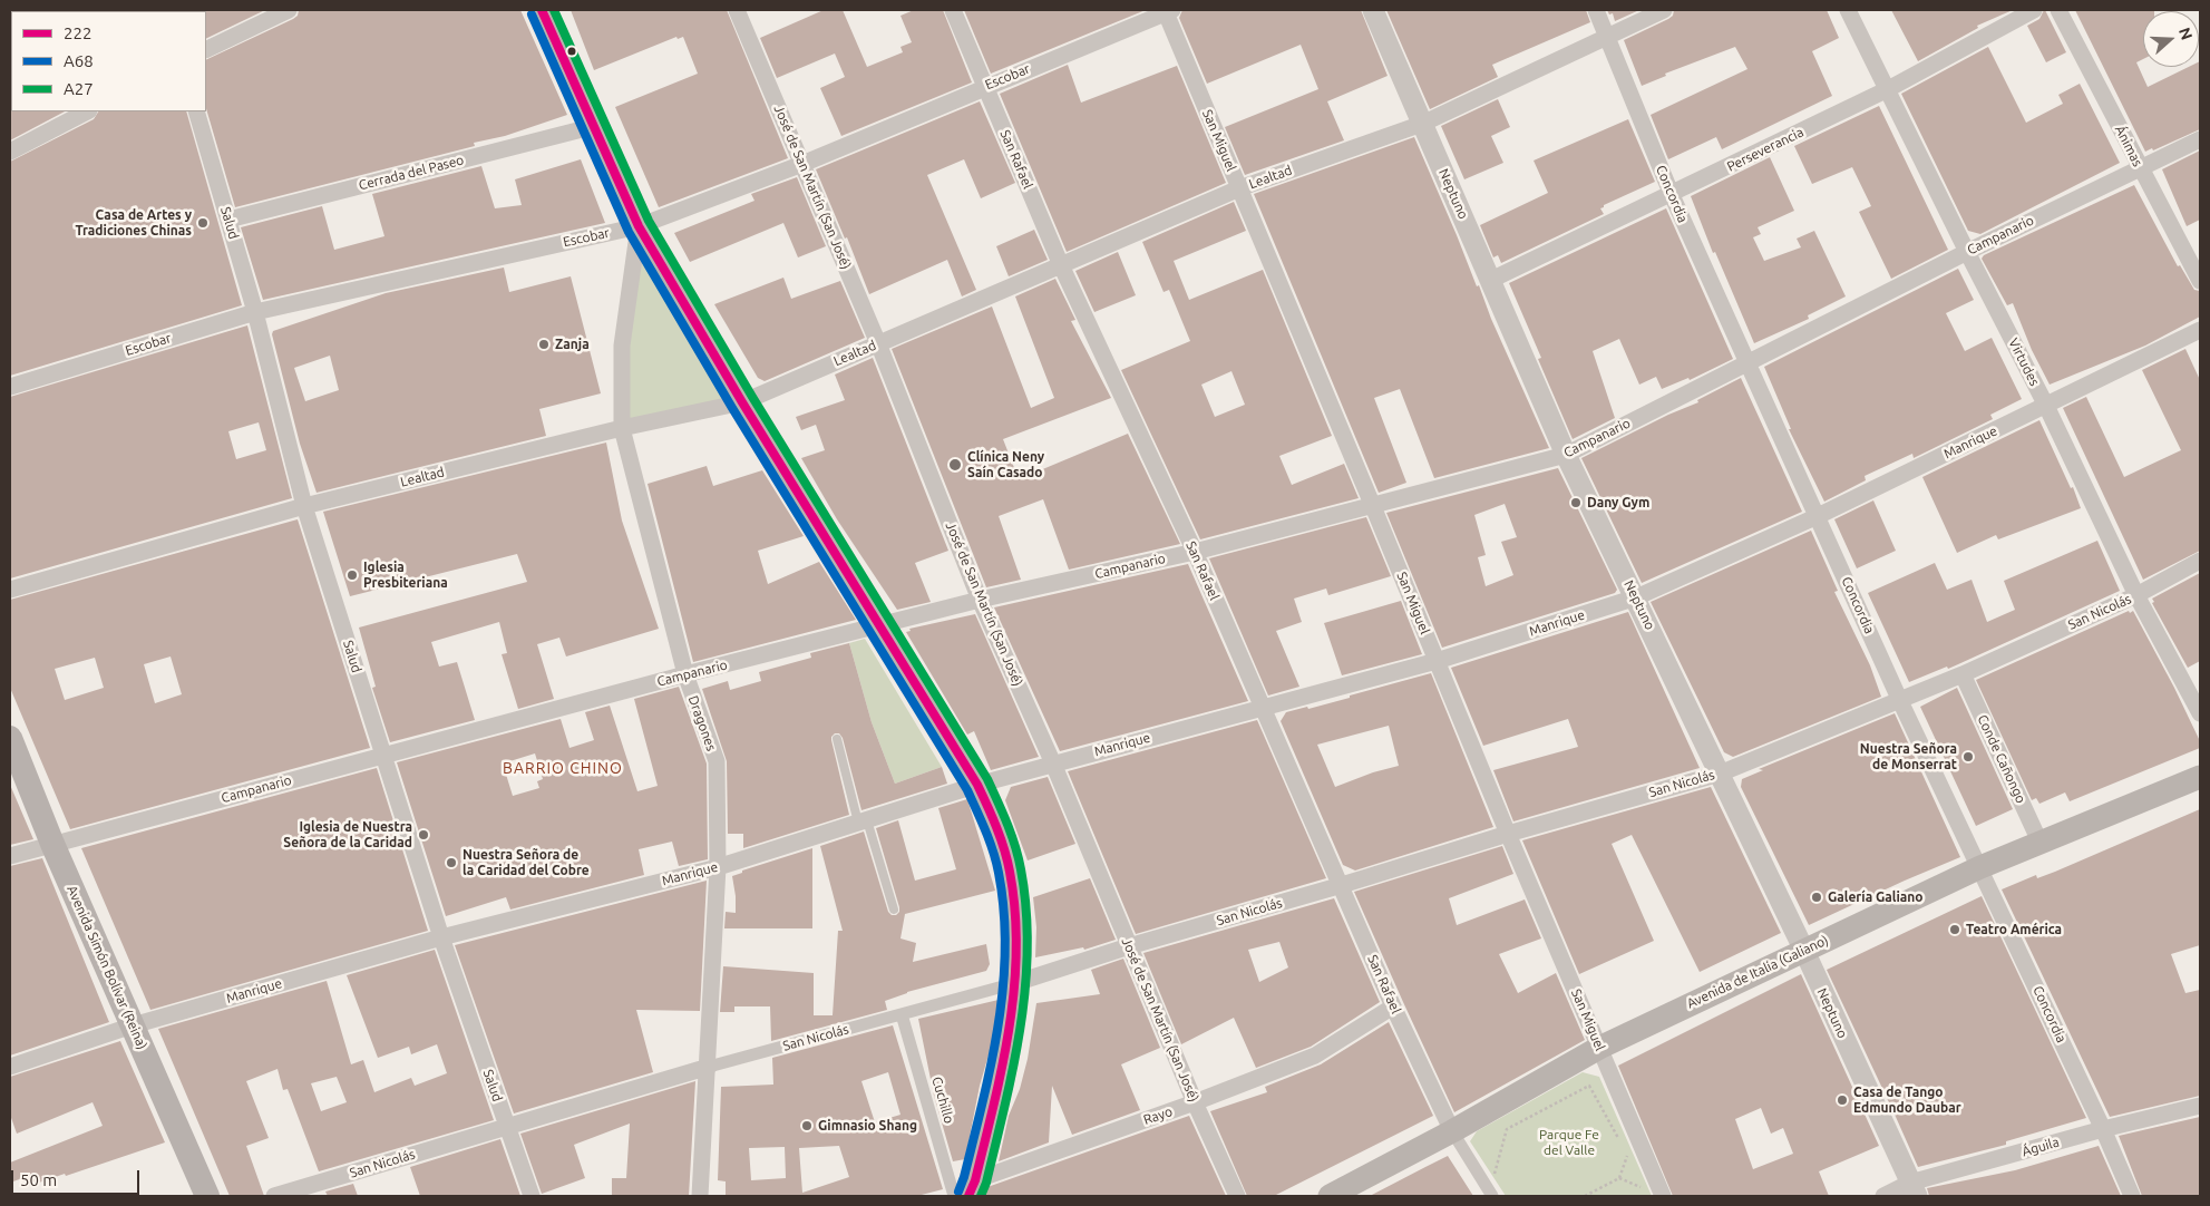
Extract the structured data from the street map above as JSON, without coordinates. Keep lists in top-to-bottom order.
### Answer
{
  "streets": {
    "main road": ["Avenida Simón Bolívar (Reina)", "Avenida de Italia (Galiano)"],
    "street": [
      "Escobar",
      "San Miguel",
      "Ánimas",
      "Perseverancia",
      "San Rafael",
      "Cerrada del Paseo",
      "Lealtad",
      "José de San Martín (San José)",
      "Neptuno",
      "Concordia",
      "Salud",
      "Campanario",
      "Virtudes",
      "Manrique",
      "San Nicolás",
      "Dragones",
      "Conde Cañongo",
      "Cuchillo",
      "Rayo",
      "Águila"
    ]
  },
  "crossings": [
    ["Escobar", "San Miguel"],
    ["Escobar", "San Rafael"],
    ["Escobar", "José de San Martín (San José)"],
    ["Escobar", "Salud"],
    ["Escobar", "Dragones"],
    ["San Miguel", "Lealtad"],
    ["San Miguel", "Campanario"],
    ["San Miguel", "Manrique"],
    ["San Miguel", "San Nicolás"],
    ["San Miguel", "Avenida de Italia (Galiano)"],
    ["Ánimas", "Campanario"],
    ["Perseverancia", "Neptuno"],
    ["Perseverancia", "Concordia"],
    ["Perseverancia", "Virtudes"],
    ["San Rafael", "Lealtad"],
    ["San Rafael", "Campanario"],
    ["San Rafael", "Manrique"],
    ["San Rafael", "San Nicolás"],
    ["San Rafael", "Avenida de Italia (Galiano)"],
    ["San Rafael", "Rayo"],
    ["Cerrada del Paseo", "Salud"],
    ["Lealtad", "José de San Martín (San José)"],
    ["Lealtad", "Neptuno"],
    ["Lealtad", "Concordia"],
    ["Lealtad", "Salud"],
    ["Lealtad", "Dragones"],
    ["José de San Martín (San José)", "Campanario"],
    ["José de San Martín (San José)", "Manrique"],
    ["José de San Martín (San José)", "San Nicolás"],
    ["José de San Martín (San José)", "Rayo"],
    ["Neptuno", "Campanario"],
    ["Neptuno", "Manrique"],
    ["Neptuno", "San Nicolás"],
    ["Neptuno", "Avenida de Italia (Galiano)"],
    ["Neptuno", "Águila"],
    ["Concordia", "Campanario"],
    ["Concordia", "Manrique"],
    ["Concordia", "San Nicolás"],
    ["Concordia", "Avenida de Italia (Galiano)"],
    ["Concordia", "Águila"],
    ["Salud", "Campanario"],
    ["Salud", "Manrique"],
    ["Salud", "San Nicolás"],
    ["Campanario", "Virtudes"],
    ["Campanario", "Dragones"],
    ["Campanario", "Avenida Simón Bolívar (Reina)"],
    ["Virtudes", "Manrique"],
    ["Virtudes", "San Nicolás"],
    ["Manrique", "Dragones"],
    ["Manrique", "Avenida Simón Bolívar (Reina)"],
    ["San Nicolás", "Dragones"],
    ["San Nicolás", "Conde Cañongo"],
    ["San Nicolás", "Cuchillo"],
    ["Conde Cañongo", "Avenida de Italia (Galiano)"],
    ["Cuchillo", "Rayo"]
  ],
  "districts": ["BARRIO CHINO"],
  "parks": ["Parque Fe del Valle"],
  "places": [
    "Casa de Artes y Tradiciones Chinas",
    "Zanja",
    "Clínica Neny Saín Casado",
    "Dany Gym",
    "Iglesia Presbiteriana",
    "Nuestra Señora de Monserrat",
    "Iglesia de Nuestra Señora de la Caridad",
    "Nuestra Señora de la Caridad del Cobre",
    "Galería Galiano",
    "Teatro América",
    "Casa de Tango Edmundo Daubar",
    "Gimnasio Shang"
  ],
  "lines": ["transit line 222", "transit line A27", "transit line A68"],
  "legend": ["222", "A68", "A27"],
  "scale_bar": "50 m",
  "north": "right"
}
